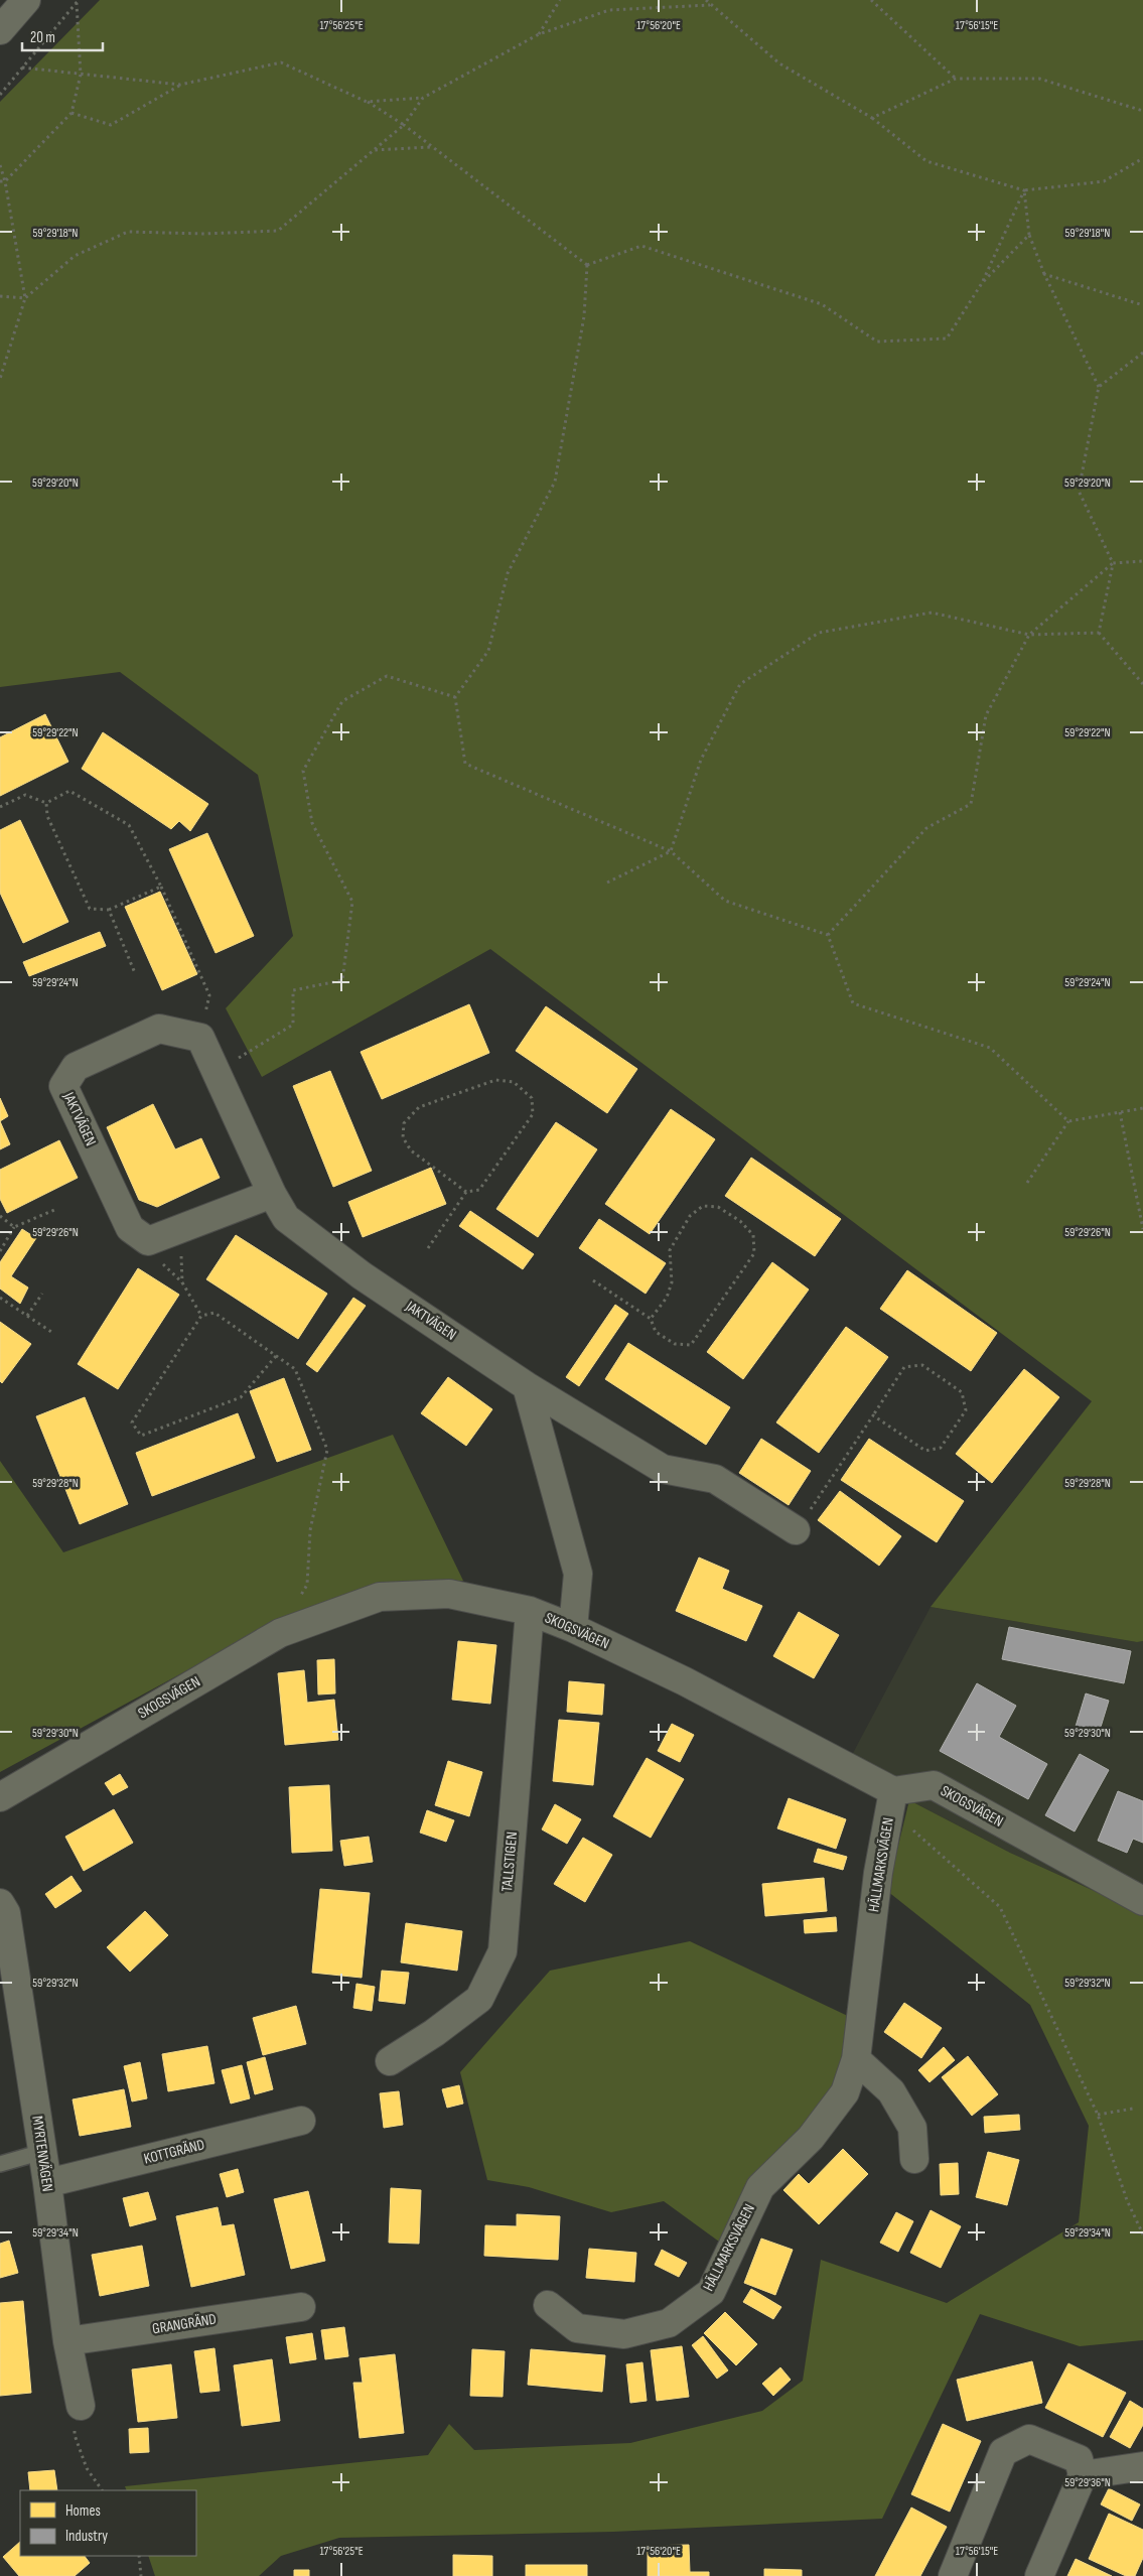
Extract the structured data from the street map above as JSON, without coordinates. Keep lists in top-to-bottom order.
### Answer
{
  "streets": {
    "street": [
      "JAKTVÄGEN",
      "SKOGSVÄGEN",
      "TALLSTIGEN",
      "HÄLLMARKSVÄGEN",
      "KOTTGRÄND",
      "MYRTENVÄGEN",
      "GRANGRÄND"
    ]
  },
  "crossings": [
    ["SKOGSVÄGEN", "TALLSTIGEN"],
    ["SKOGSVÄGEN", "HÄLLMARKSVÄGEN"],
    ["KOTTGRÄND", "MYRTENVÄGEN"],
    ["MYRTENVÄGEN", "GRANGRÄND"]
  ],
  "legend": ["Homes", "Industry"],
  "scale_bar": "20 m",
  "coordinates": [
    "17°56'25\"E",
    "17°56'20\"E",
    "17°56'15\"E",
    "59°29'18\"N",
    "59°29'20\"N",
    "59°29'22\"N",
    "59°29'24\"N",
    "59°29'26\"N",
    "59°29'28\"N",
    "59°29'30\"N",
    "59°29'32\"N",
    "59°29'34\"N",
    "59°29'36\"N"
  ]
}
